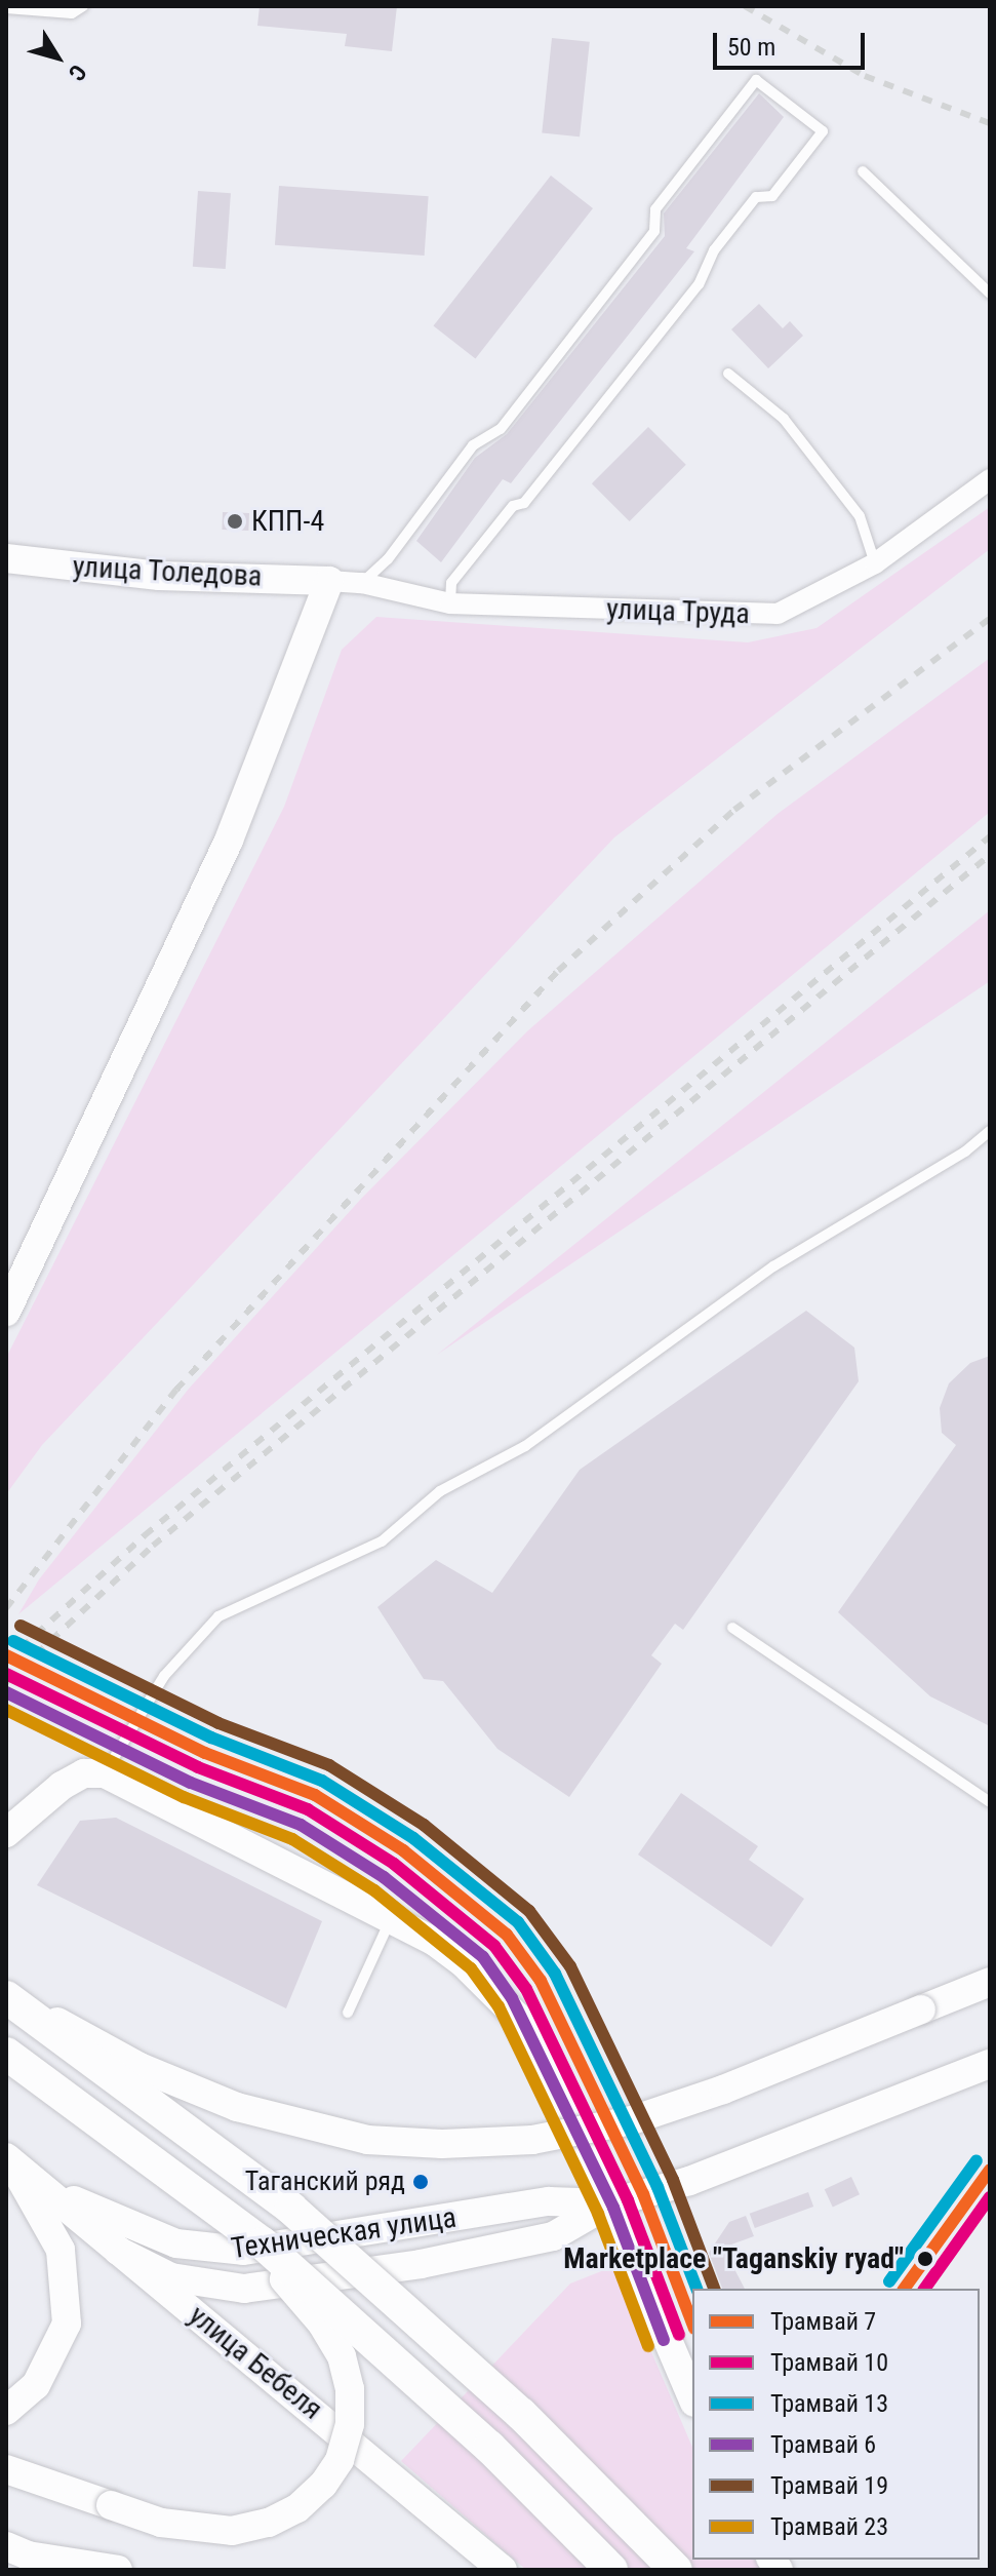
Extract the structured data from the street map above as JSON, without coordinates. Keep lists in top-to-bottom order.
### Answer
{
  "streets": {
    "main road": ["улица Толедова", "Техническая улица", "улица Бебеля"],
    "street": ["улица Труда"]
  },
  "crossings": [
    ["улица Толедова", "улица Труда"],
    ["Техническая улица", "улица Бебеля"]
  ],
  "places": ["КПП-4", "Таганский ряд", "Marketplace \"Taganskiy ryad\""],
  "lines": [
    "tram line 19",
    "tram line 13",
    "tram line 7",
    "tram line 10",
    "tram line 6",
    "tram line 23"
  ],
  "legend": [
    "Трамвай 7",
    "Трамвай 10",
    "Трамвай 13",
    "Трамвай 6",
    "Трамвай 19",
    "Трамвай 23"
  ],
  "scale_bar": "50 m",
  "north": "bottom right"
}
